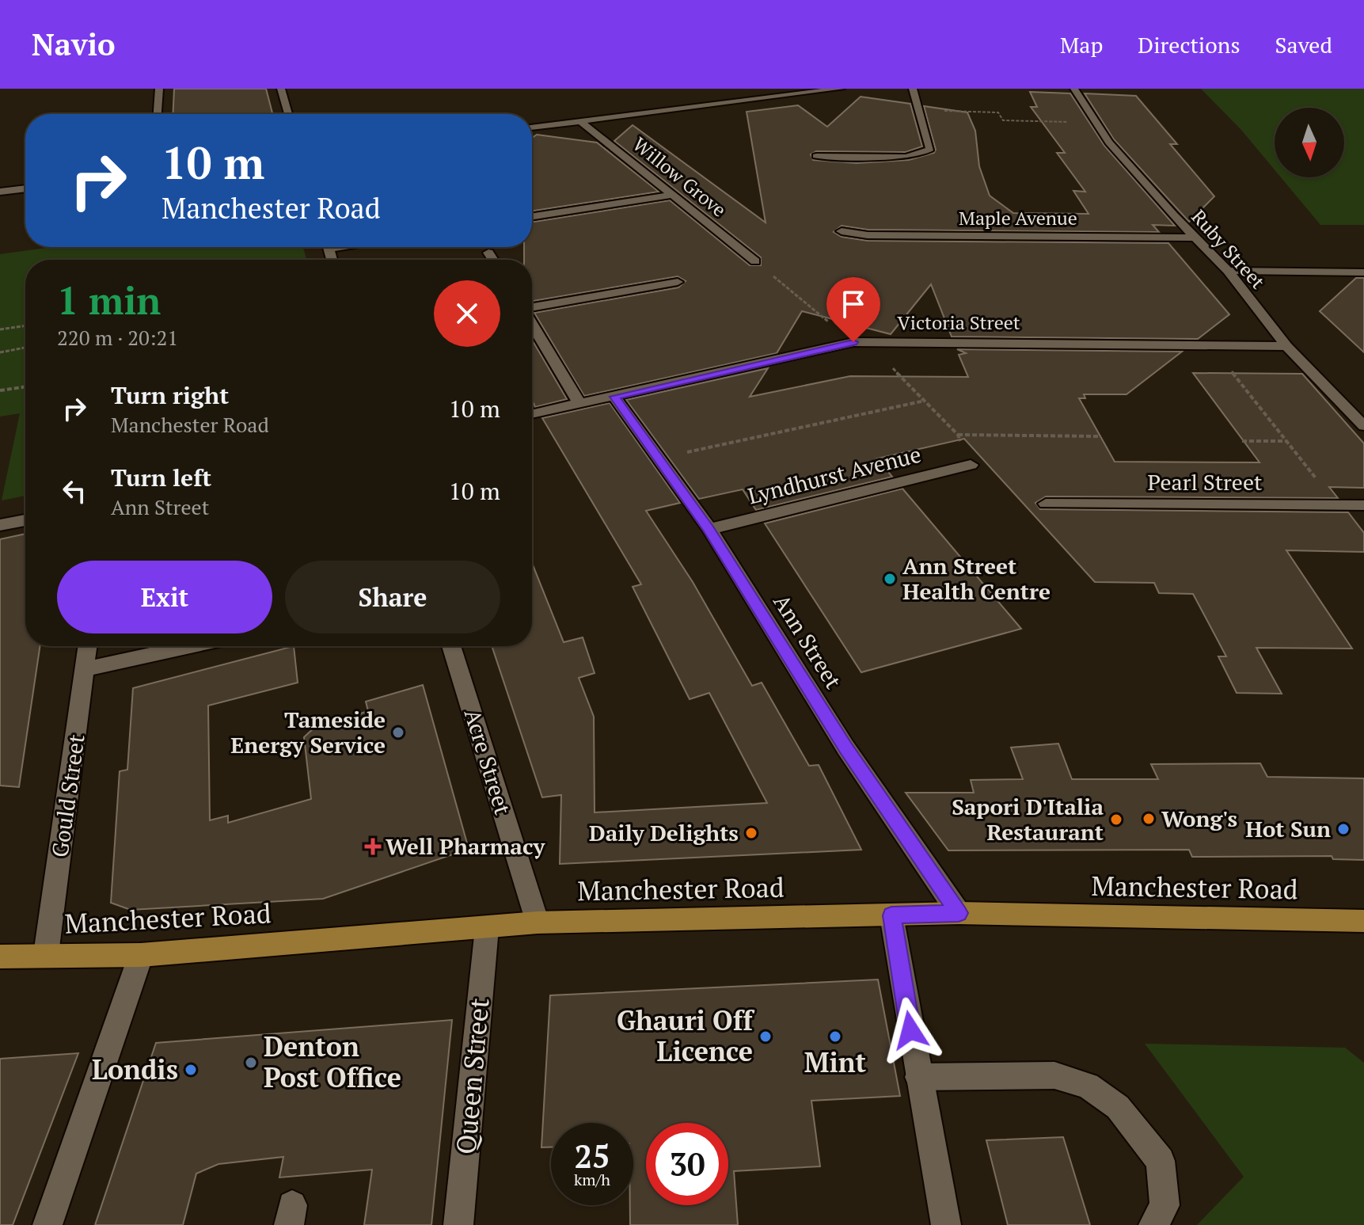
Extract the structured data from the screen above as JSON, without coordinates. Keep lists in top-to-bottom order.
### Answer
{
  "streets": {
    "main road": ["Manchester Road"],
    "street": [
      "Willow Grove",
      "Maple Avenue",
      "Ruby Street",
      "Victoria Street",
      "Lyndhurst Avenue",
      "Pearl Street",
      "Ann Street",
      "Acre Street",
      "Gould Street",
      "Queen Street"
    ]
  },
  "crossings": [
    ["Maple Avenue", "Ruby Street"],
    ["Ruby Street", "Victoria Street"],
    ["Victoria Street", "Ann Street"],
    ["Lyndhurst Avenue", "Ann Street"],
    ["Ann Street", "Manchester Road"],
    ["Acre Street", "Manchester Road"],
    ["Gould Street", "Manchester Road"],
    ["Manchester Road", "Queen Street"]
  ],
  "places": {
    "other": [
      "Ann Street Health Centre",
      "Tameside Energy Service",
      "Wong's",
      "Sapori D'Italia Restaurant",
      "Hot Sun",
      "Daily Delights",
      "Ghauri Off Licence",
      "Mint",
      "Denton Post Office",
      "Londis"
    ],
    "health": ["Well Pharmacy"]
  },
  "north": "bottom",
  "page": {
    "header": "Navio",
    "nav": ["Map", "Directions", "Saved"],
    "turn": ["10 m", "Manchester Road"],
    "heading": ["1 min", "220 m · 20:21"],
    "list": [
      {
        "name": "Turn right",
        "note": "Manchester Road",
        "value": "10 m"
      },
      {
        "name": "Turn left",
        "note": "Ann Street",
        "value": "10 m"
      }
    ],
    "buttons": ["Exit", "Share"],
    "speed": "25 km/h",
    "limit": "30"
  }
}
